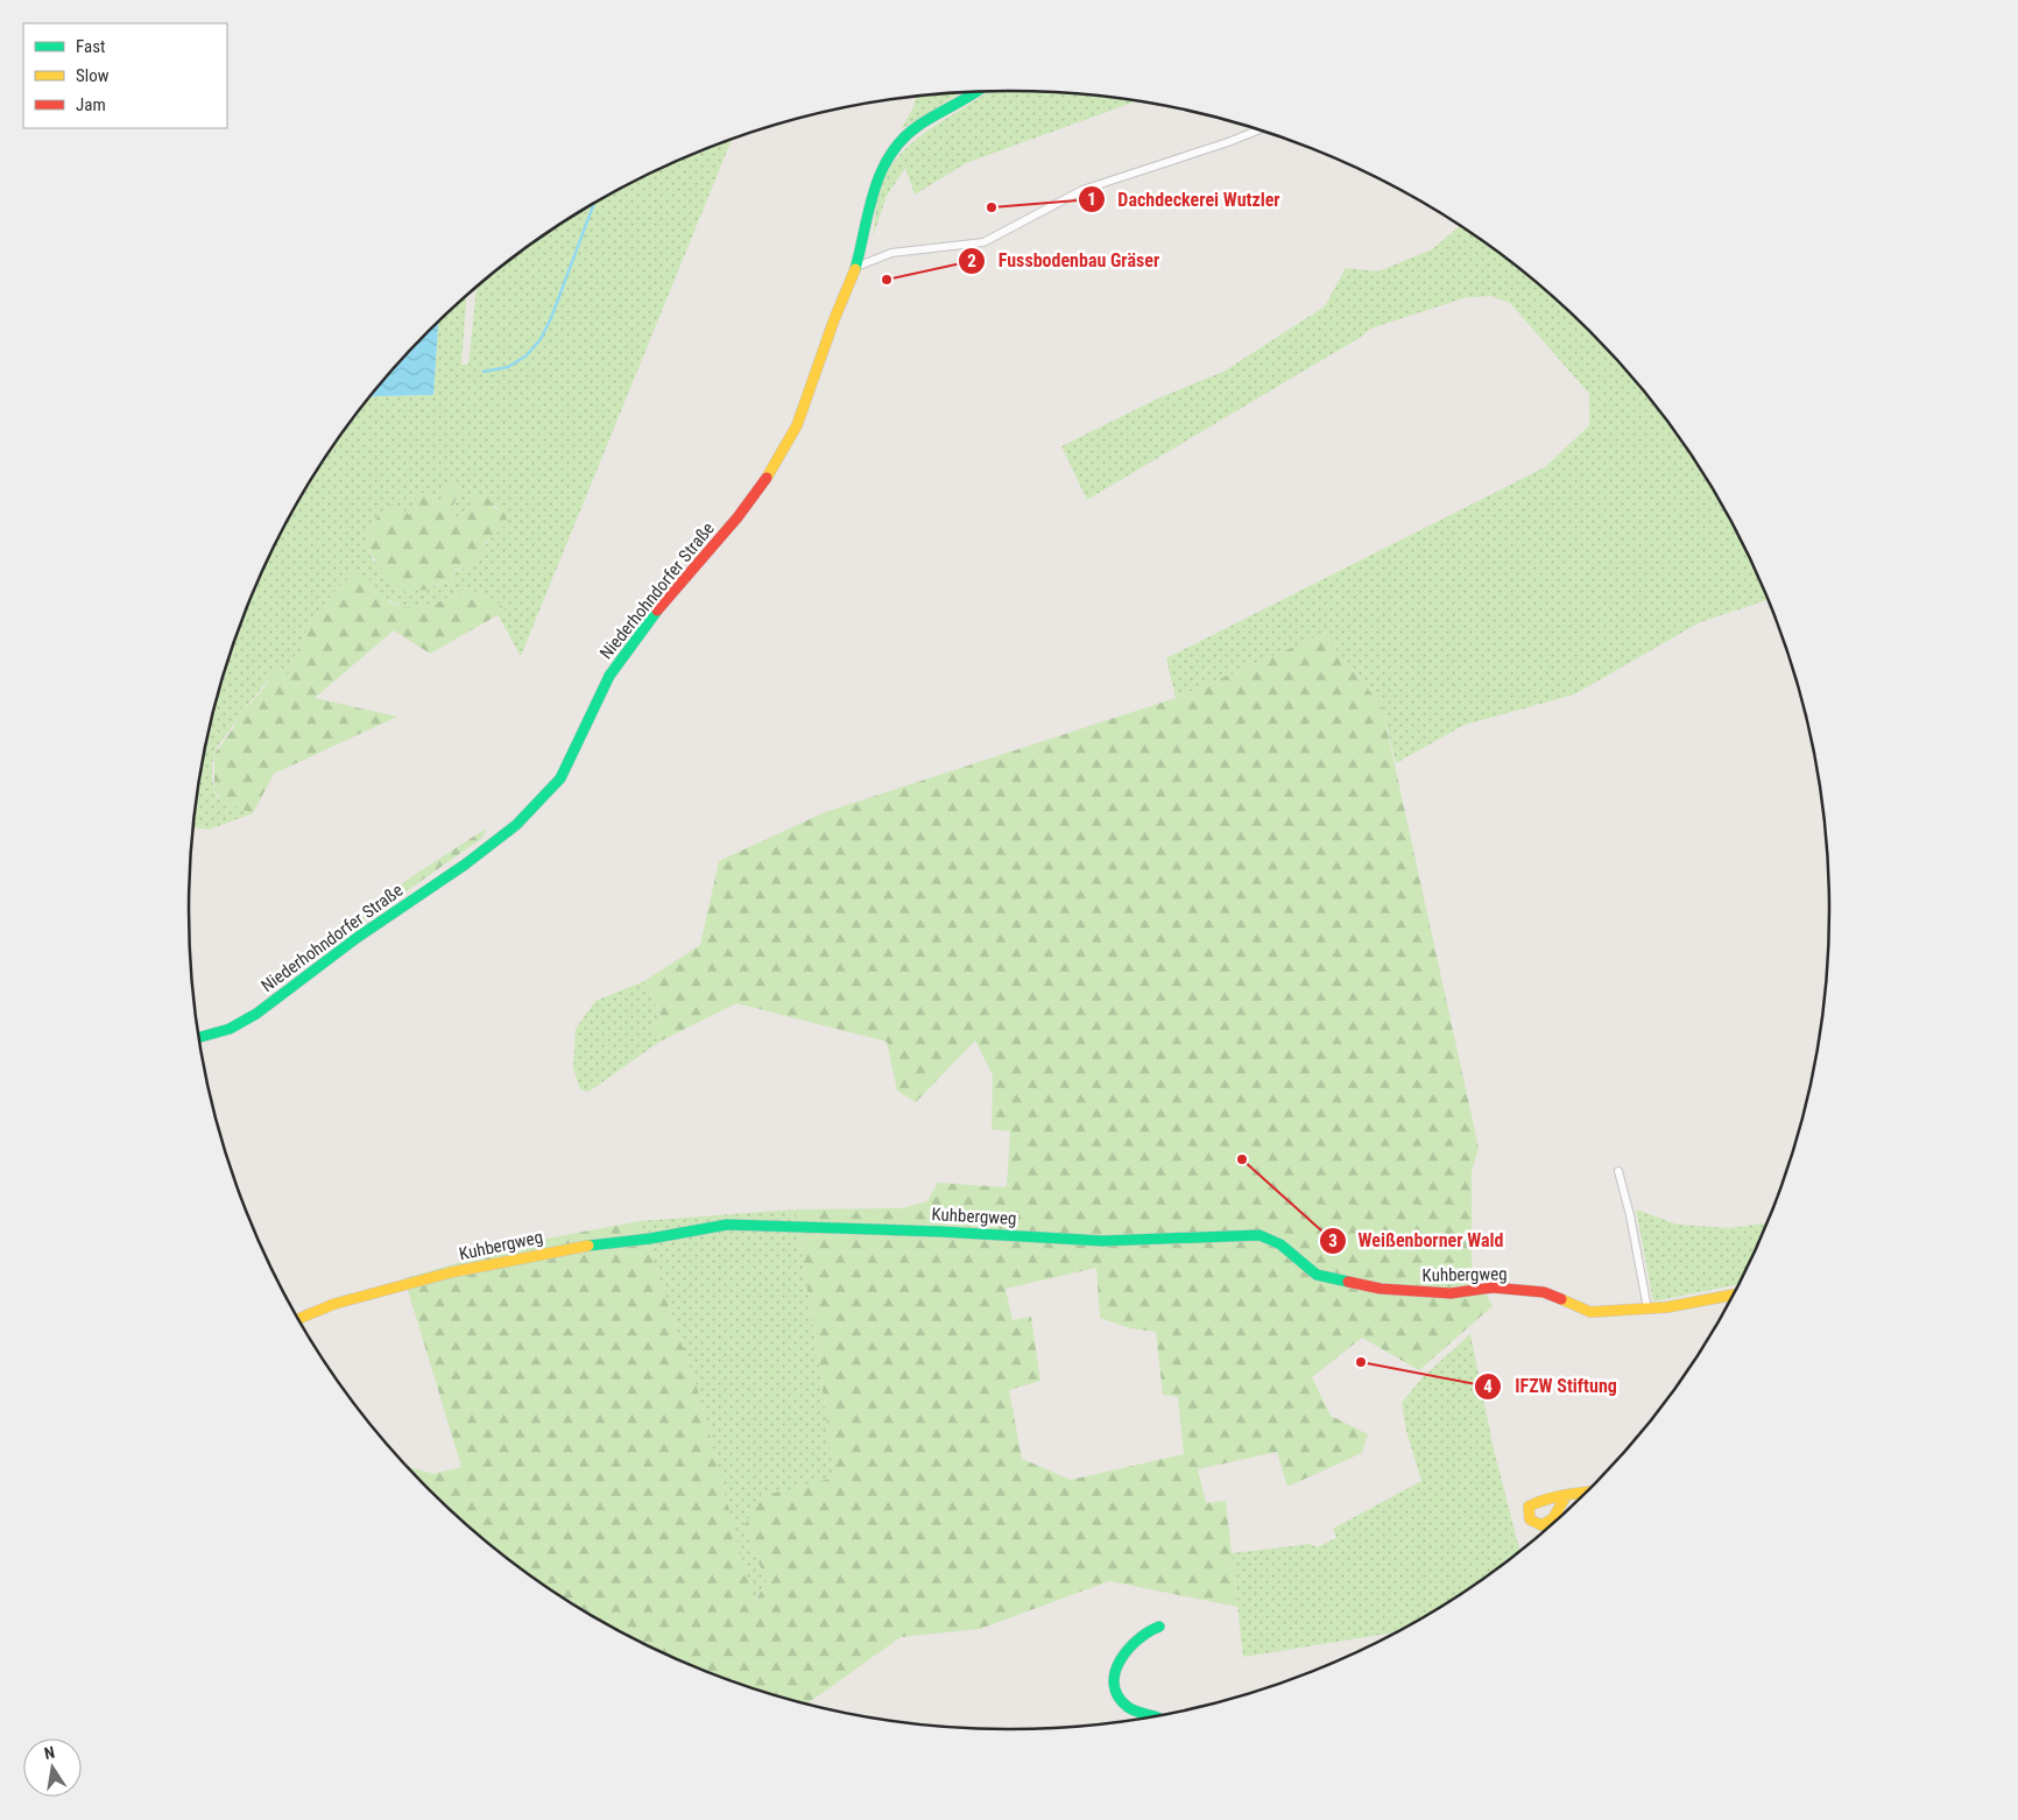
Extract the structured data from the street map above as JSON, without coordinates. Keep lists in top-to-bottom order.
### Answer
{
  "streets": {
    "street": ["Niederhohndorfer Straße", "Kuhbergweg"]
  },
  "places": [
    "Dachdeckerei Wutzler",
    "Fussbodenbau Gräser",
    "Weißenborner Wald",
    "IFZW Stiftung"
  ],
  "legend": ["Fast", "Slow", "Jam"],
  "north": "top"
}
